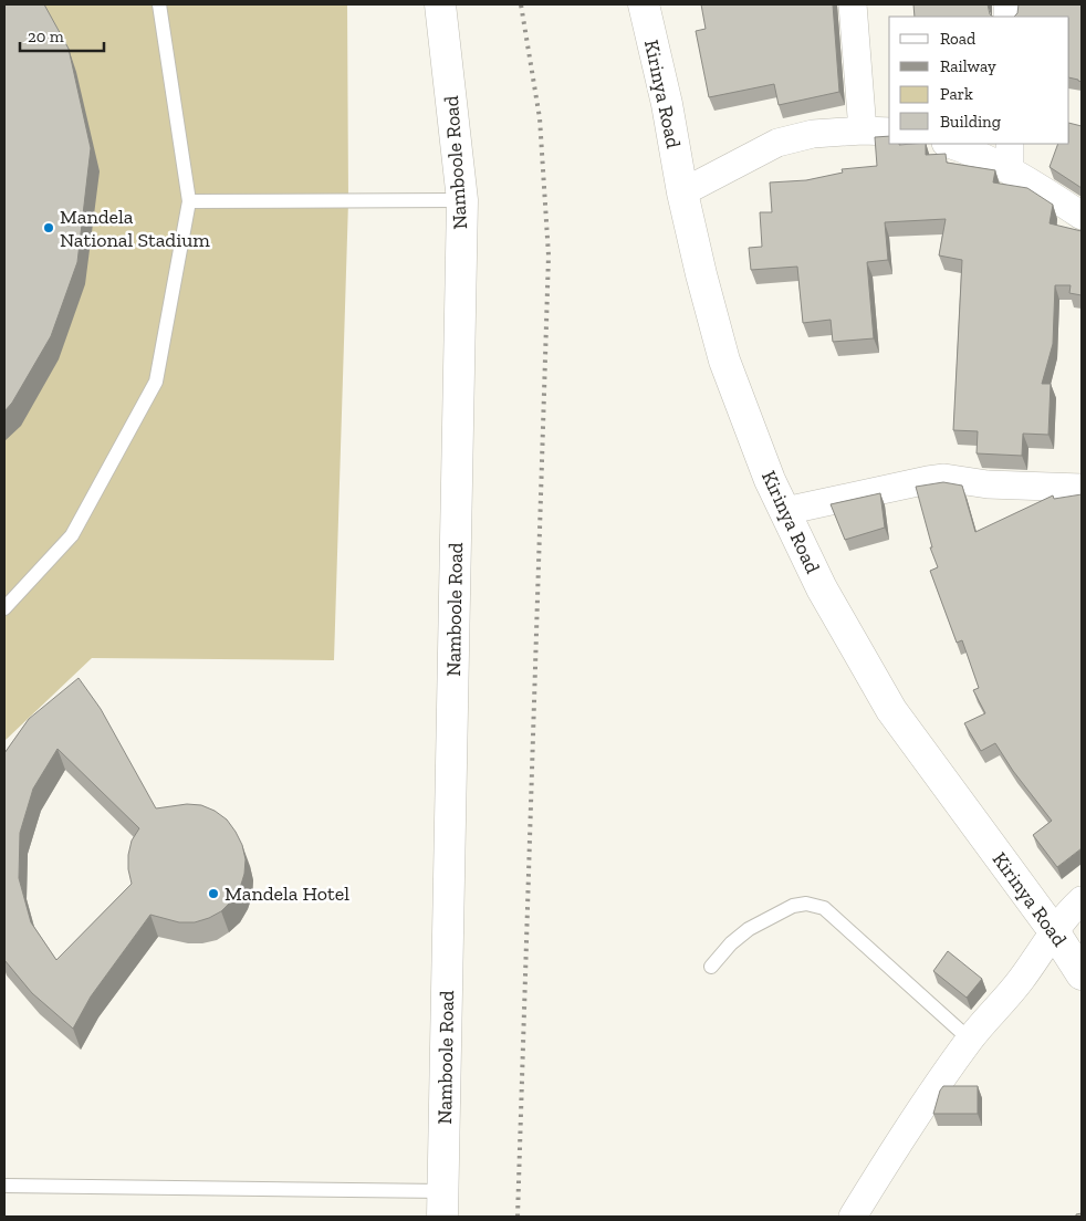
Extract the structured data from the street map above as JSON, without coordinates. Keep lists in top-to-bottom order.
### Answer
{
  "streets": {
    "street": ["Kirinya Road", "Namboole Road"]
  },
  "places": ["Mandela National Stadium", "Mandela Hotel"],
  "legend": [
    "Road",
    "Railway",
    "Park",
    "Building"
  ],
  "scale_bar": "20 m"
}
